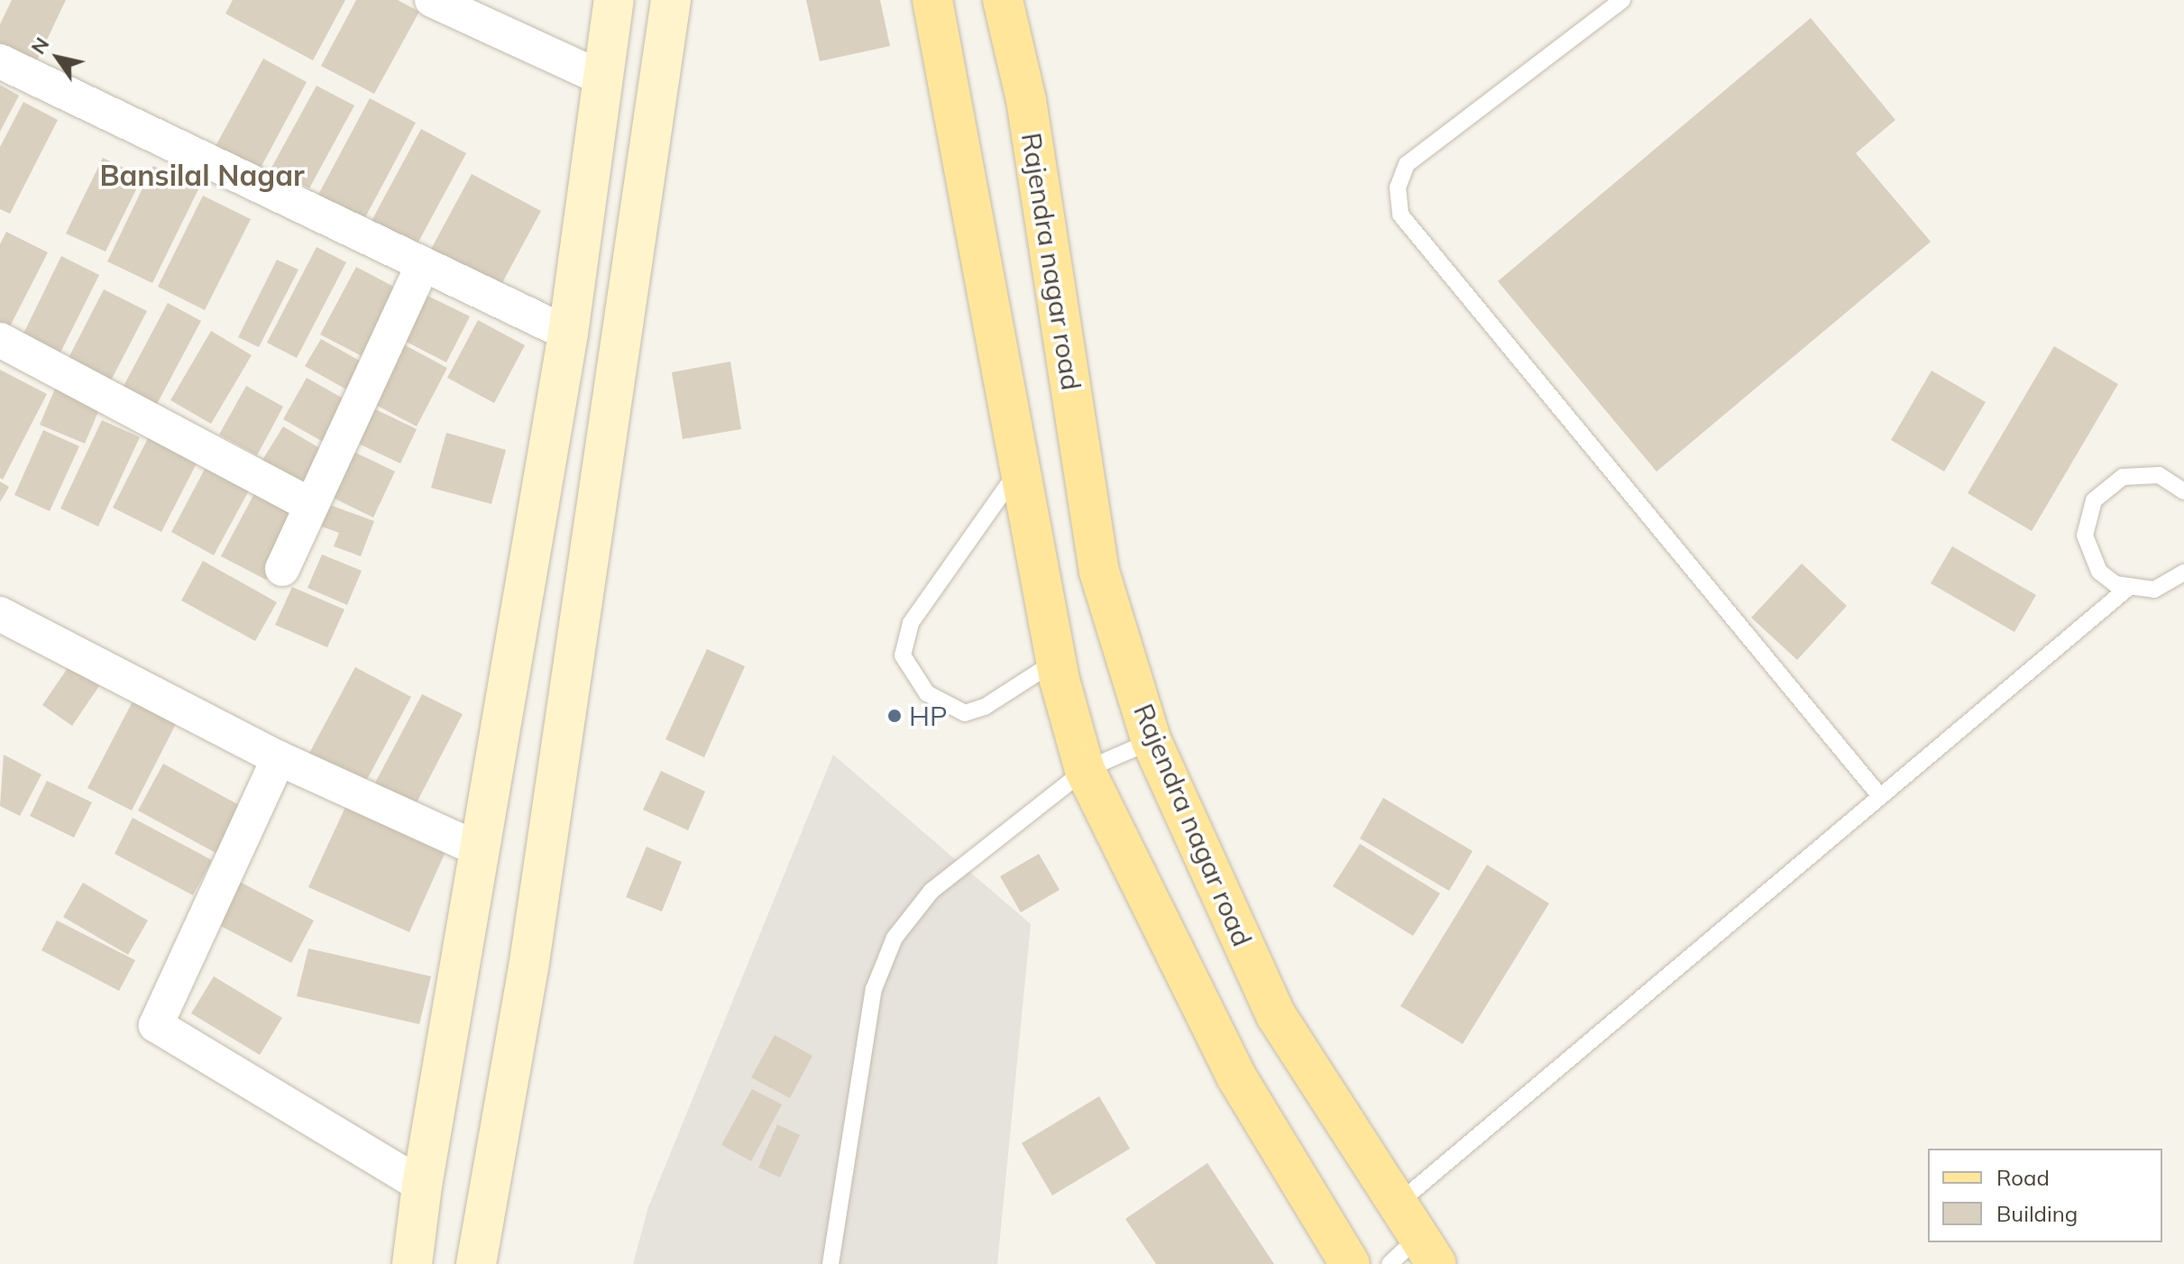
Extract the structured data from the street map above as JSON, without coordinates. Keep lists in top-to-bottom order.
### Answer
{
  "streets": {
    "main road": ["Rajendra nagar road"]
  },
  "districts": ["Bansilal Nagar"],
  "places": ["HP"],
  "legend": ["Road", "Building"],
  "north": "top left"
}
